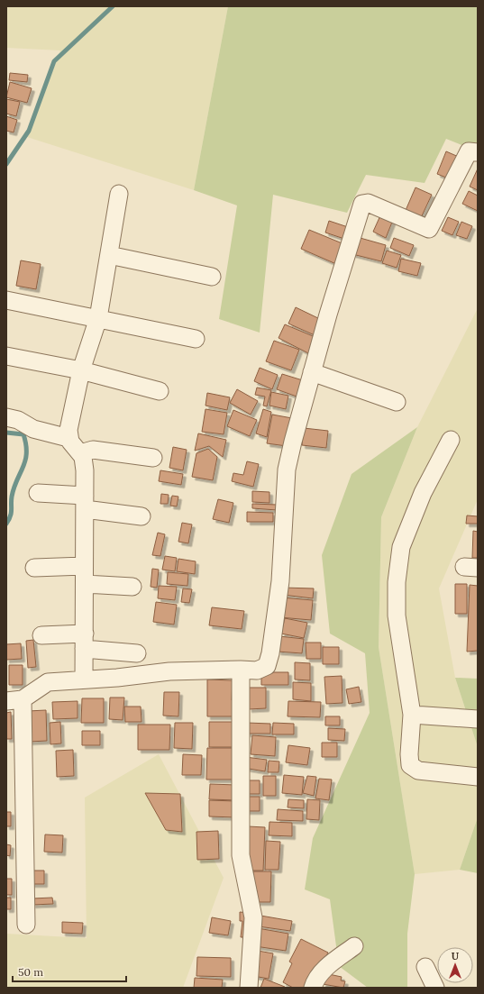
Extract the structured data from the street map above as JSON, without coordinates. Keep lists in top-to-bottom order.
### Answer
{
  "scale_bar": "50 m",
  "north": "top"
}
